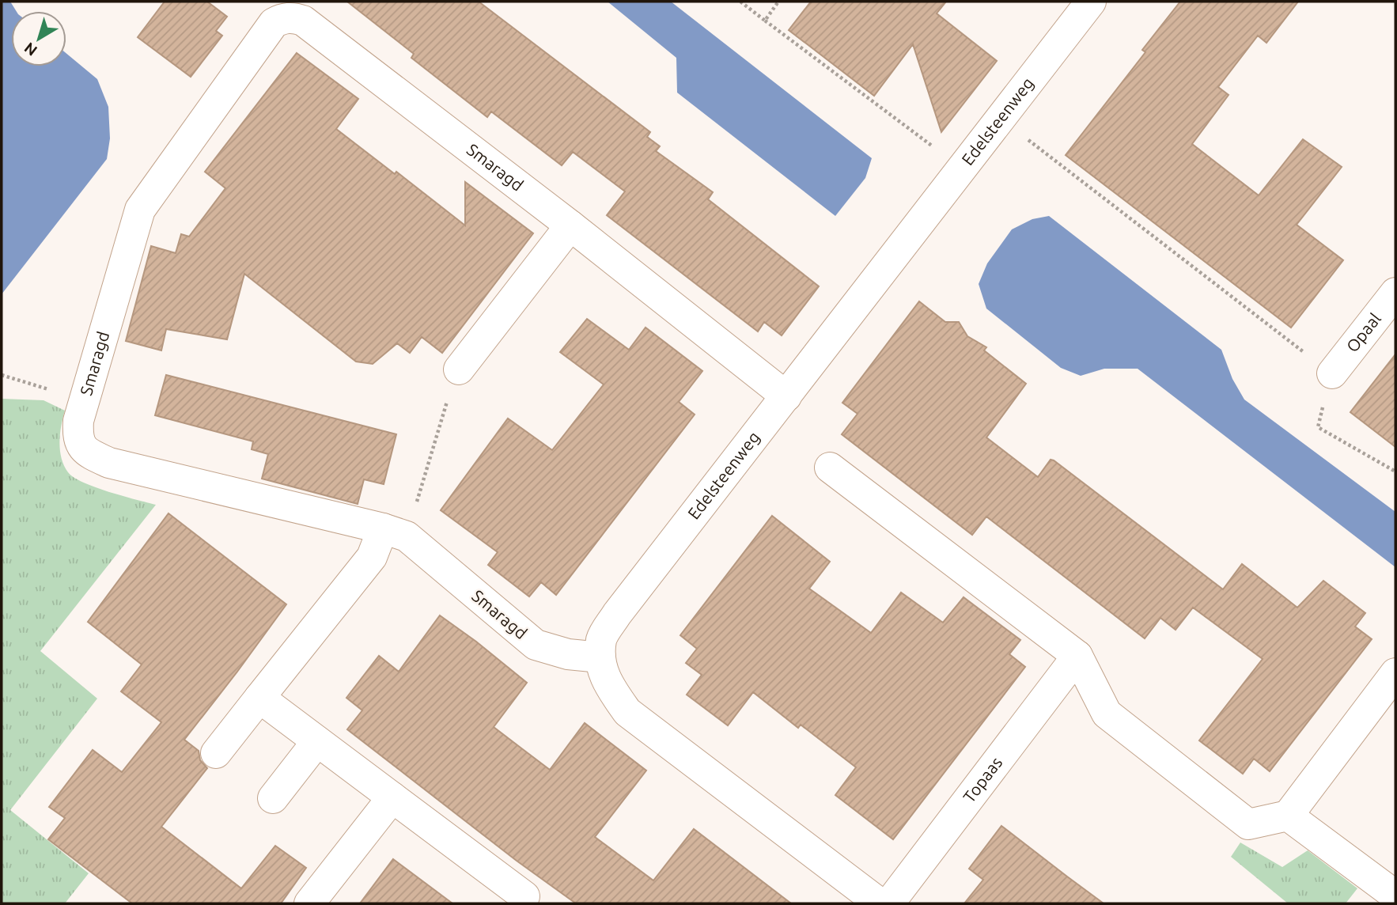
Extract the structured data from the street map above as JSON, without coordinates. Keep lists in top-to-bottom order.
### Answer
{
  "streets": {
    "street": [
      "Edelsteenweg",
      "Smaragd",
      "Opaal",
      "Topaas"
    ]
  },
  "crossings": [
    ["Edelsteenweg", "Smaragd"]
  ],
  "north": "bottom left"
}
